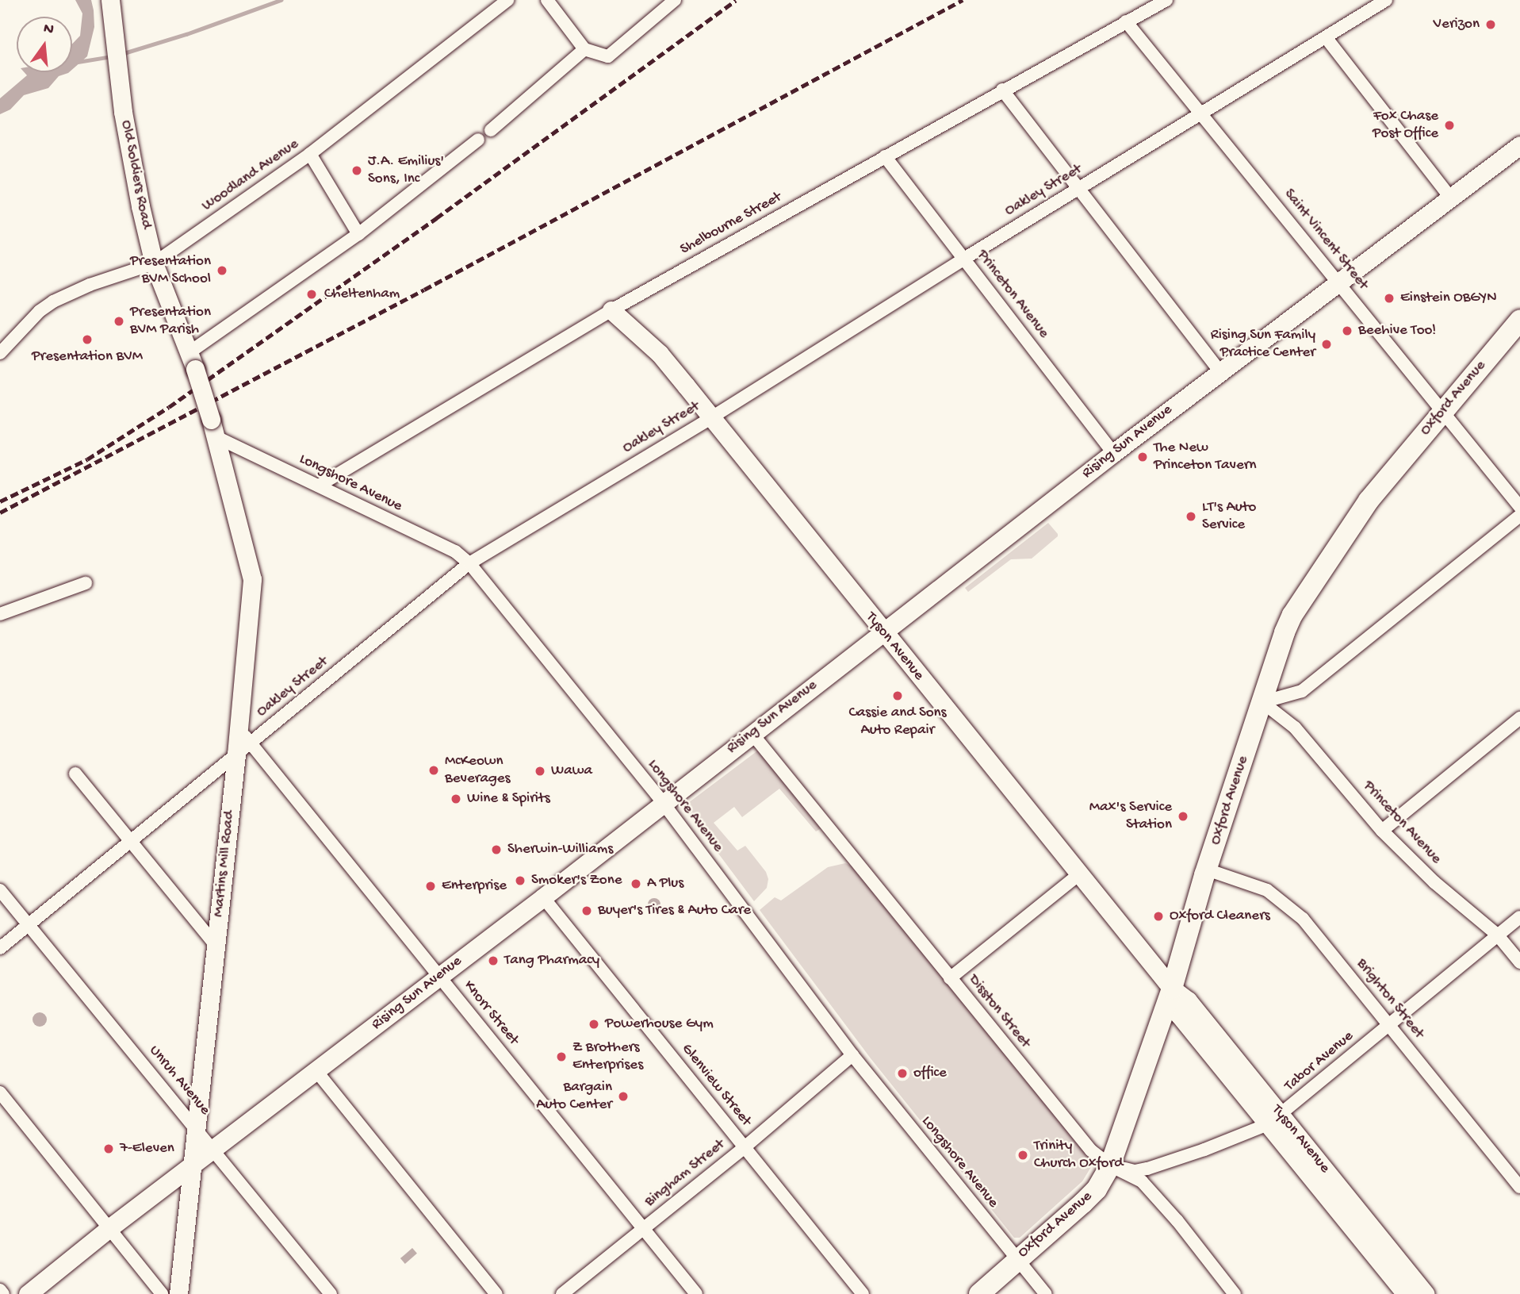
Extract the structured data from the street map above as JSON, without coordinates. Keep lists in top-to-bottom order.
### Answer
{
  "streets": {
    "main road": ["Oxford Avenue"],
    "street": [
      "Old Soldiers Road",
      "Woodland Avenue",
      "Oakley Street",
      "Shelbourne Street",
      "Saint Vincent Street",
      "Princeton Avenue",
      "Rising Sun Avenue",
      "Longshore Avenue",
      "Tyson Avenue",
      "Martins Mill Road",
      "Brighton Street",
      "Disston Street",
      "Knorr Street",
      "Tabor Avenue",
      "Unruh Avenue",
      "Glenview Street",
      "Bingham Street"
    ]
  },
  "crossings": [
    ["Old Soldiers Road", "Woodland Avenue"],
    ["Old Soldiers Road", "Longshore Avenue"],
    ["Old Soldiers Road", "Martins Mill Road"],
    ["Oakley Street", "Saint Vincent Street"],
    ["Oakley Street", "Princeton Avenue"],
    ["Oakley Street", "Longshore Avenue"],
    ["Oakley Street", "Tyson Avenue"],
    ["Oakley Street", "Martins Mill Road"],
    ["Oakley Street", "Knorr Street"],
    ["Oakley Street", "Unruh Avenue"],
    ["Shelbourne Street", "Saint Vincent Street"],
    ["Shelbourne Street", "Princeton Avenue"],
    ["Shelbourne Street", "Longshore Avenue"],
    ["Shelbourne Street", "Tyson Avenue"],
    ["Saint Vincent Street", "Oxford Avenue"],
    ["Saint Vincent Street", "Rising Sun Avenue"],
    ["Princeton Avenue", "Oxford Avenue"],
    ["Princeton Avenue", "Rising Sun Avenue"],
    ["Princeton Avenue", "Tabor Avenue"],
    ["Oxford Avenue", "Longshore Avenue"],
    ["Oxford Avenue", "Tyson Avenue"],
    ["Oxford Avenue", "Brighton Street"],
    ["Oxford Avenue", "Disston Street"],
    ["Oxford Avenue", "Tabor Avenue"],
    ["Rising Sun Avenue", "Longshore Avenue"],
    ["Rising Sun Avenue", "Tyson Avenue"],
    ["Rising Sun Avenue", "Martins Mill Road"],
    ["Rising Sun Avenue", "Disston Street"],
    ["Rising Sun Avenue", "Knorr Street"],
    ["Rising Sun Avenue", "Unruh Avenue"],
    ["Rising Sun Avenue", "Glenview Street"],
    ["Longshore Avenue", "Martins Mill Road"],
    ["Longshore Avenue", "Bingham Street"],
    ["Tyson Avenue", "Tabor Avenue"],
    ["Martins Mill Road", "Knorr Street"],
    ["Martins Mill Road", "Unruh Avenue"],
    ["Brighton Street", "Tabor Avenue"],
    ["Disston Street", "Tabor Avenue"],
    ["Knorr Street", "Bingham Street"],
    ["Glenview Street", "Bingham Street"]
  ],
  "places": [
    "Verizon",
    "Fox Chase Post Office",
    "J.A. Emilius' Sons, Inc",
    "Presentation BVM School",
    "Cheltenham",
    "Einstein OBGYN",
    "Presentation BVM Parish",
    "Beehive Too!",
    "Presentation BVM",
    "Rising Sun Family Practice Center",
    "The New Princeton Tavern",
    "LT's Auto Service",
    "Cassie and Sons Auto Repair",
    "McKeown Beverages",
    "Wawa",
    "Wine & Spirits",
    "Max's Service Station",
    "Sherwin-Williams",
    "Smoker's Zone",
    "A Plus",
    "Enterprise",
    "Buyer's Tires & Auto Care",
    "Oxford Cleaners",
    "Tang Pharmacy",
    "Powerhouse Gym",
    "Z Brothers Enterprises",
    "office",
    "Bargain Auto Center",
    "7-Eleven",
    "Trinity Church Oxford"
  ],
  "north": "top"
}
